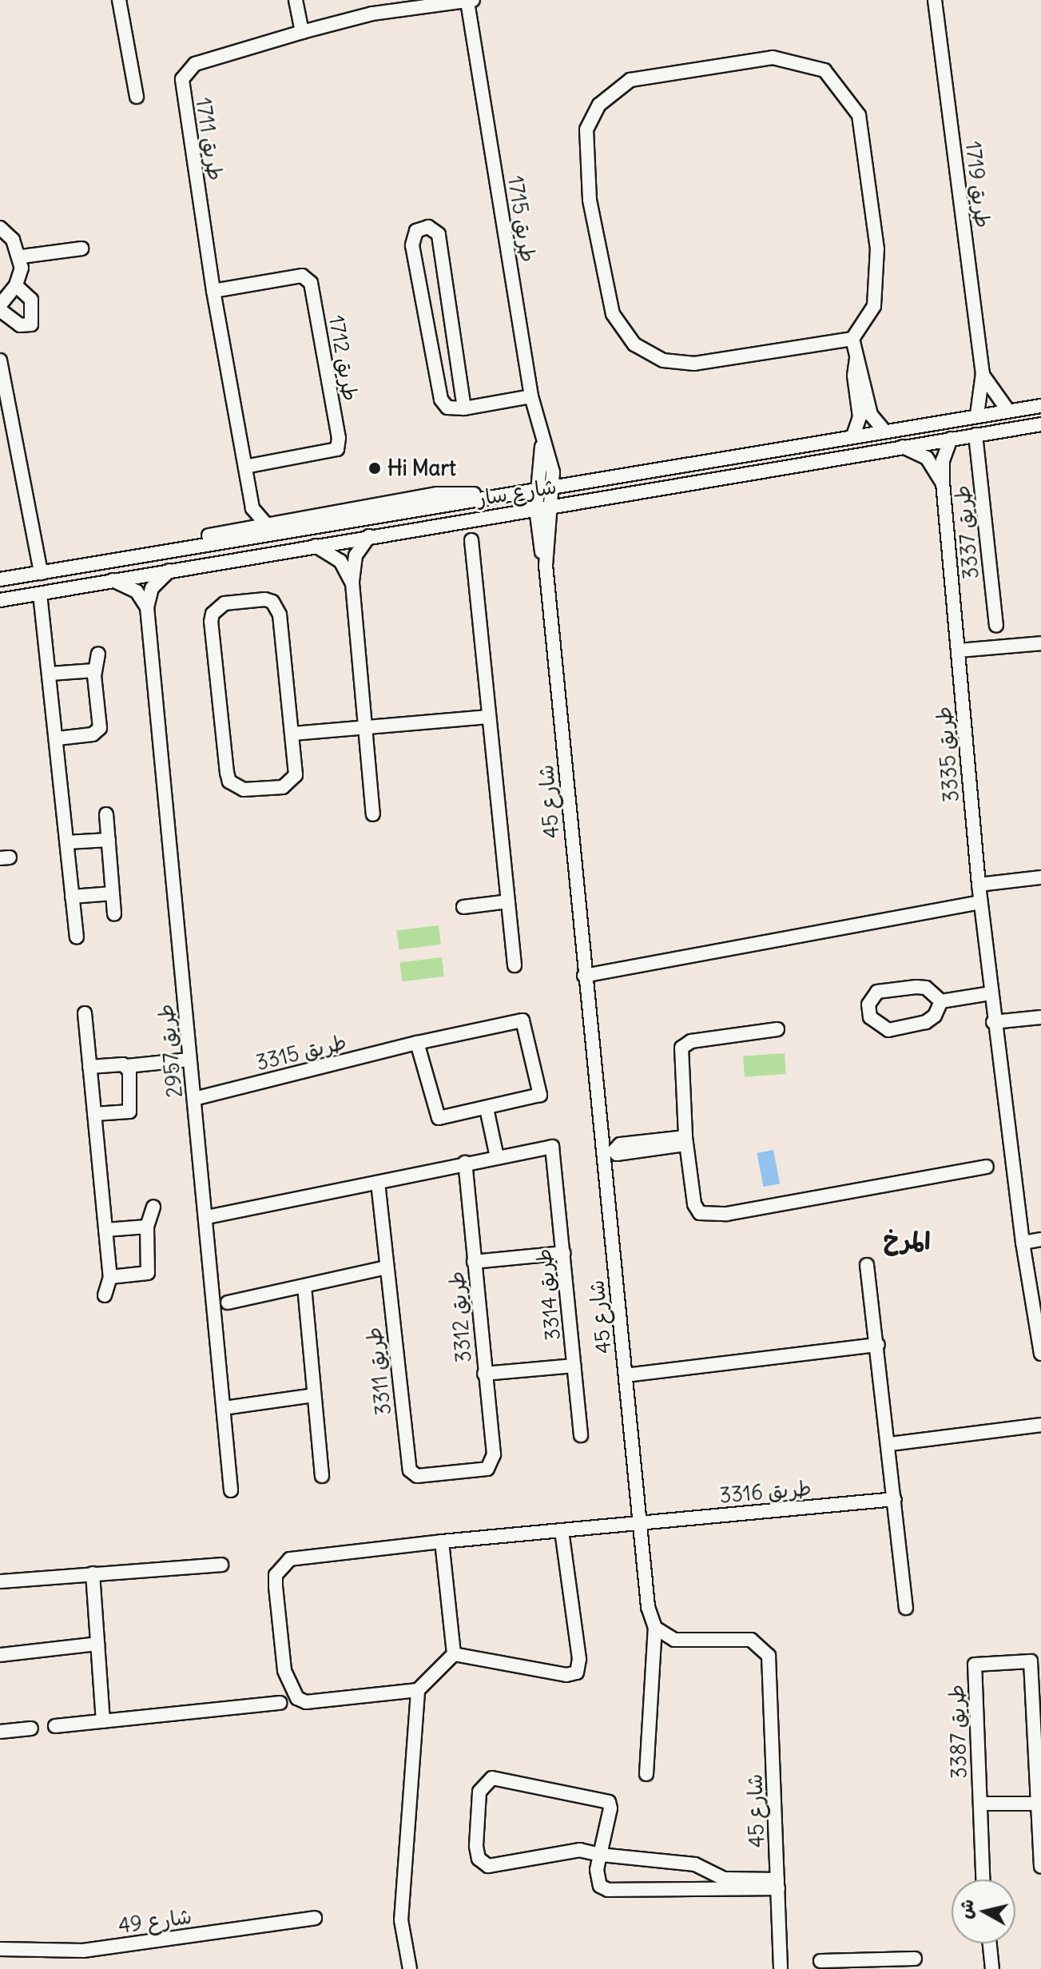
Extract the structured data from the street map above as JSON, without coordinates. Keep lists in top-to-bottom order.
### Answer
{
  "streets": {
    "street": [
      "طريق 1711",
      "طريق 1719",
      "طريق 1715",
      "طريق 1712",
      "شارع سار",
      "طريق 3337",
      "طريق 3335",
      "شارع 45",
      "طريق 2957",
      "طريق 3315",
      "طريق 3314",
      "طريق 3312",
      "طريق 3311",
      "طريق 3316",
      "طريق 3387",
      "شارع 49"
    ]
  },
  "crossings": [
    ["طريق 1711", "طريق 1715"],
    ["طريق 1711", "طريق 1712"],
    ["طريق 1719", "شارع سار"],
    ["طريق 1715", "شارع سار"],
    ["طريق 1715", "شارع 45"],
    ["شارع سار", "طريق 3337"],
    ["شارع سار", "طريق 3335"],
    ["شارع سار", "شارع 45"],
    ["شارع 45", "طريق 3316"],
    ["طريق 2957", "طريق 3315"],
    ["طريق 3312", "طريق 3311"]
  ],
  "districts": ["المرخ"],
  "places": ["Hi Mart"],
  "north": "left"
}
